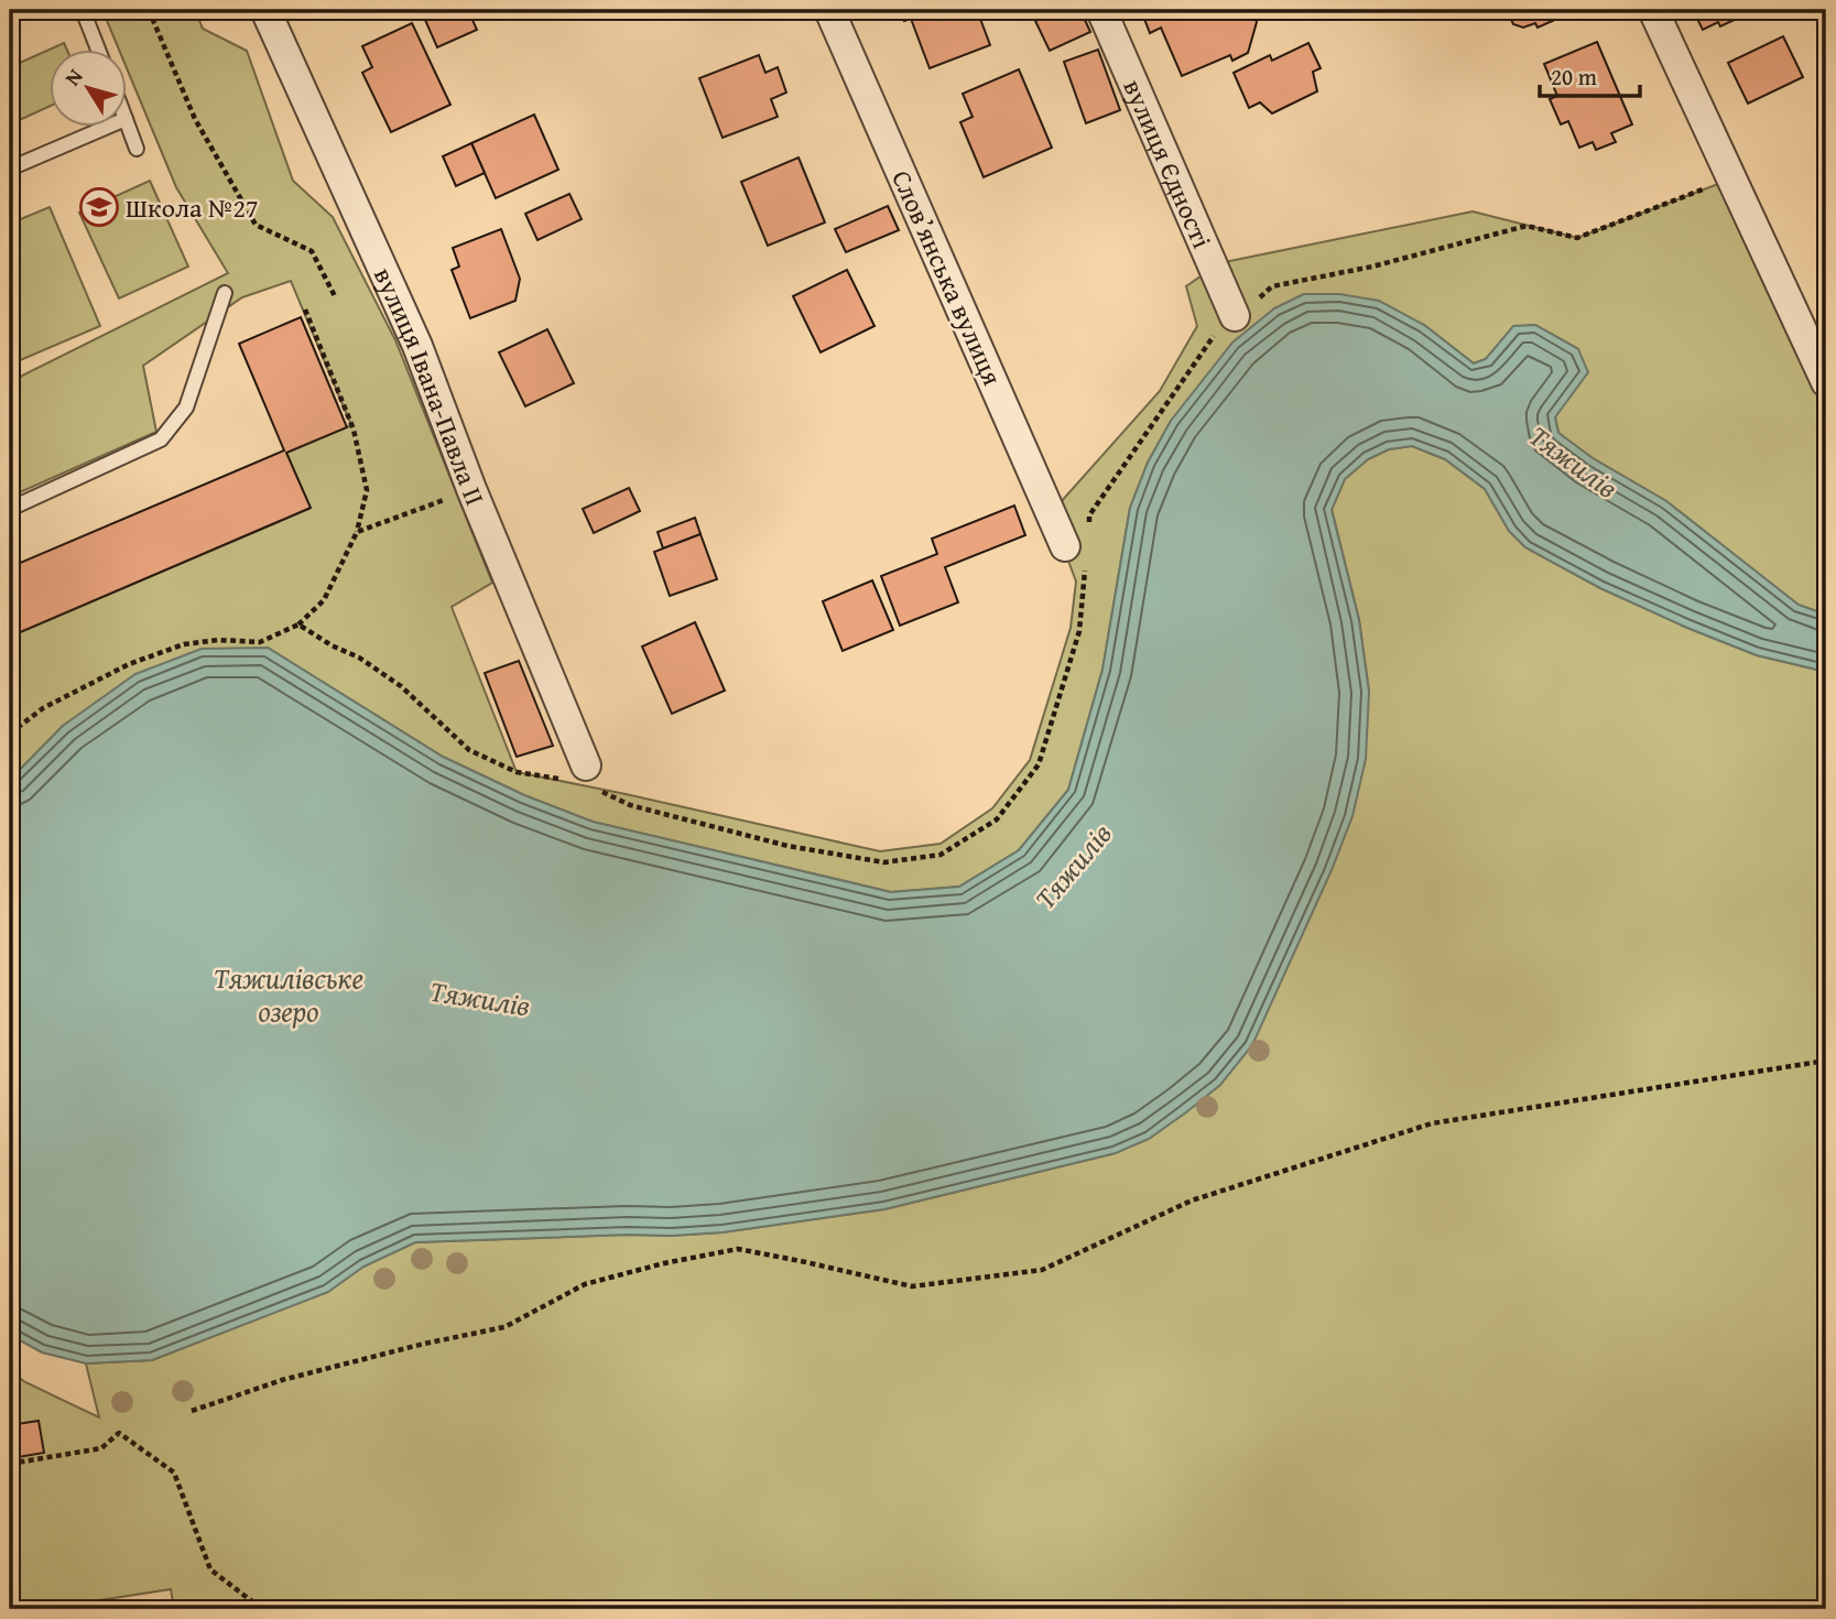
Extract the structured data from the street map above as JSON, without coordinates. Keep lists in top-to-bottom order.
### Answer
{
  "streets": {
    "street": ["вулиця Єдності", "Словʼянська вулиця", "вулиця Івана-Павла II"]
  },
  "water": ["Тяжилів", "Тяжилівське озеро"],
  "places": {
    "school or university": ["Школа №27"]
  },
  "scale_bar": "20 m",
  "north": "top left"
}
